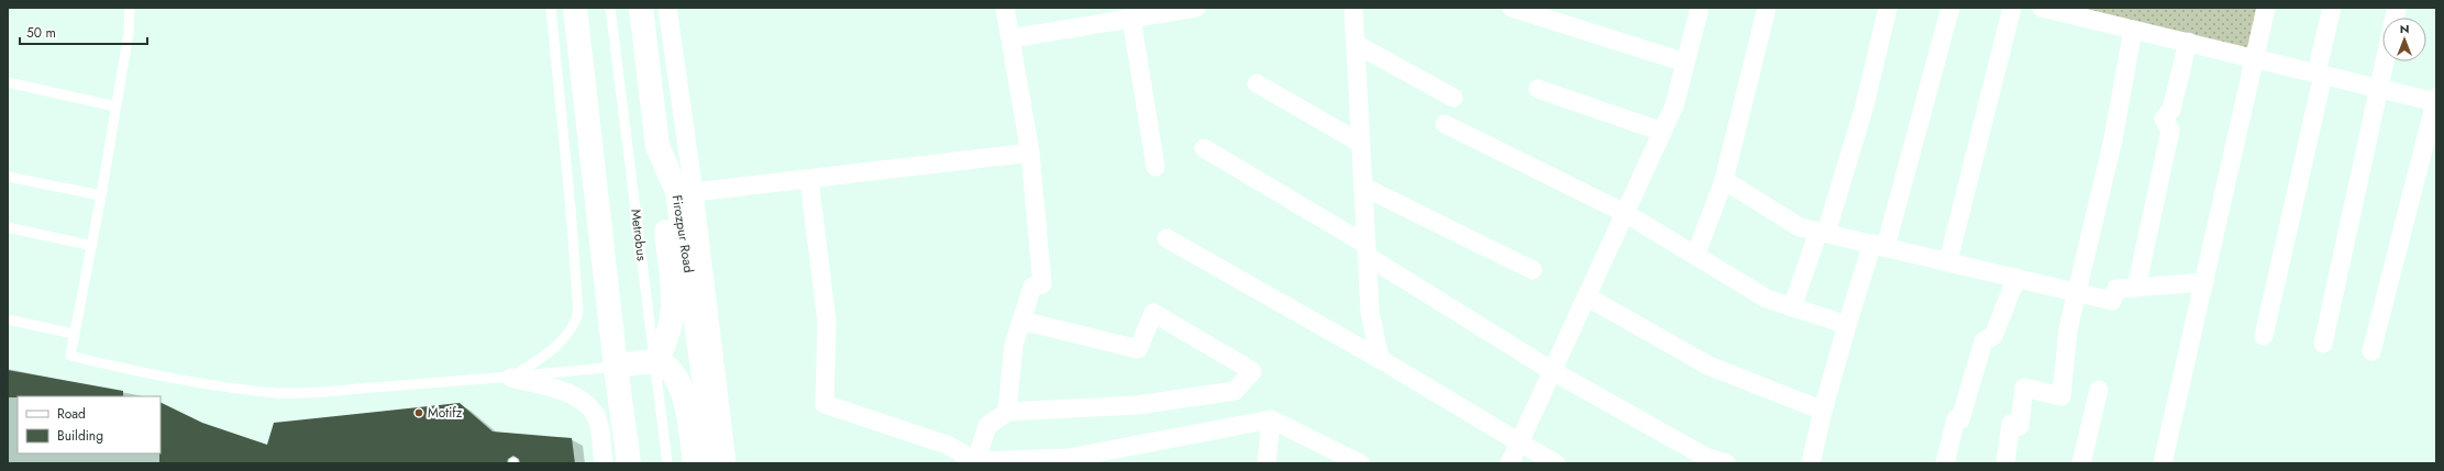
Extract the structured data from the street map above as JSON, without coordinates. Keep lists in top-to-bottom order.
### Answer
{
  "streets": {
    "main road": ["Firozpur Road"],
    "lane": ["Metrobus"]
  },
  "places": ["Motifz"],
  "legend": ["Road", "Building"],
  "scale_bar": "50 m",
  "north": "top"
}
